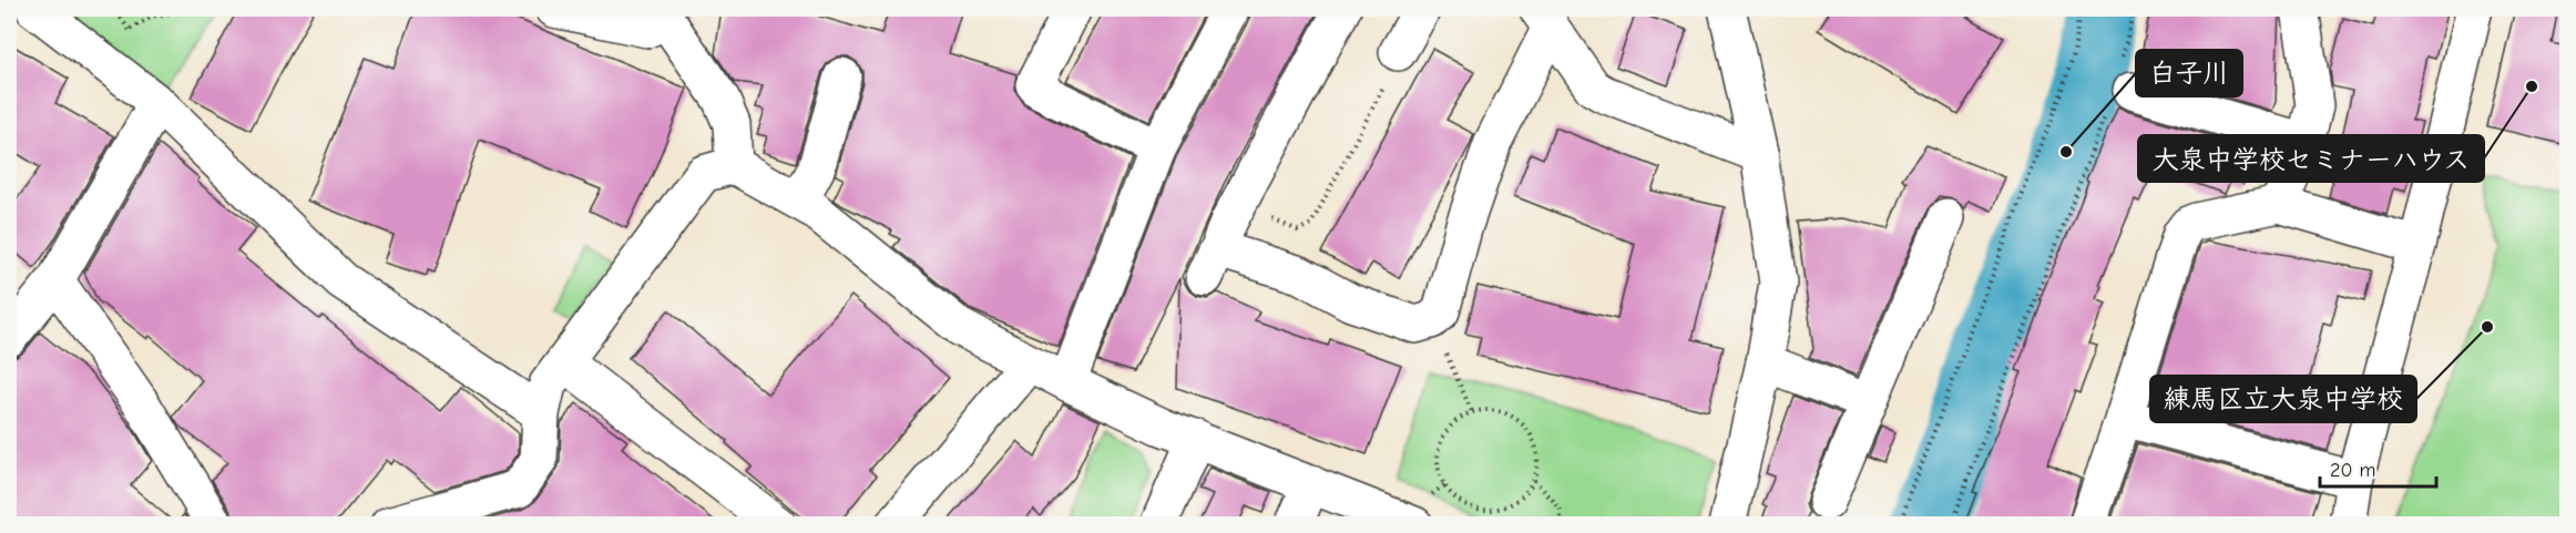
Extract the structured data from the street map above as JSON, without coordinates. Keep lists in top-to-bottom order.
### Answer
{
  "places": ["大泉中学校セミナーハウス", "白子川", "練馬区立大泉中学校"],
  "scale_bar": "20 m"
}
